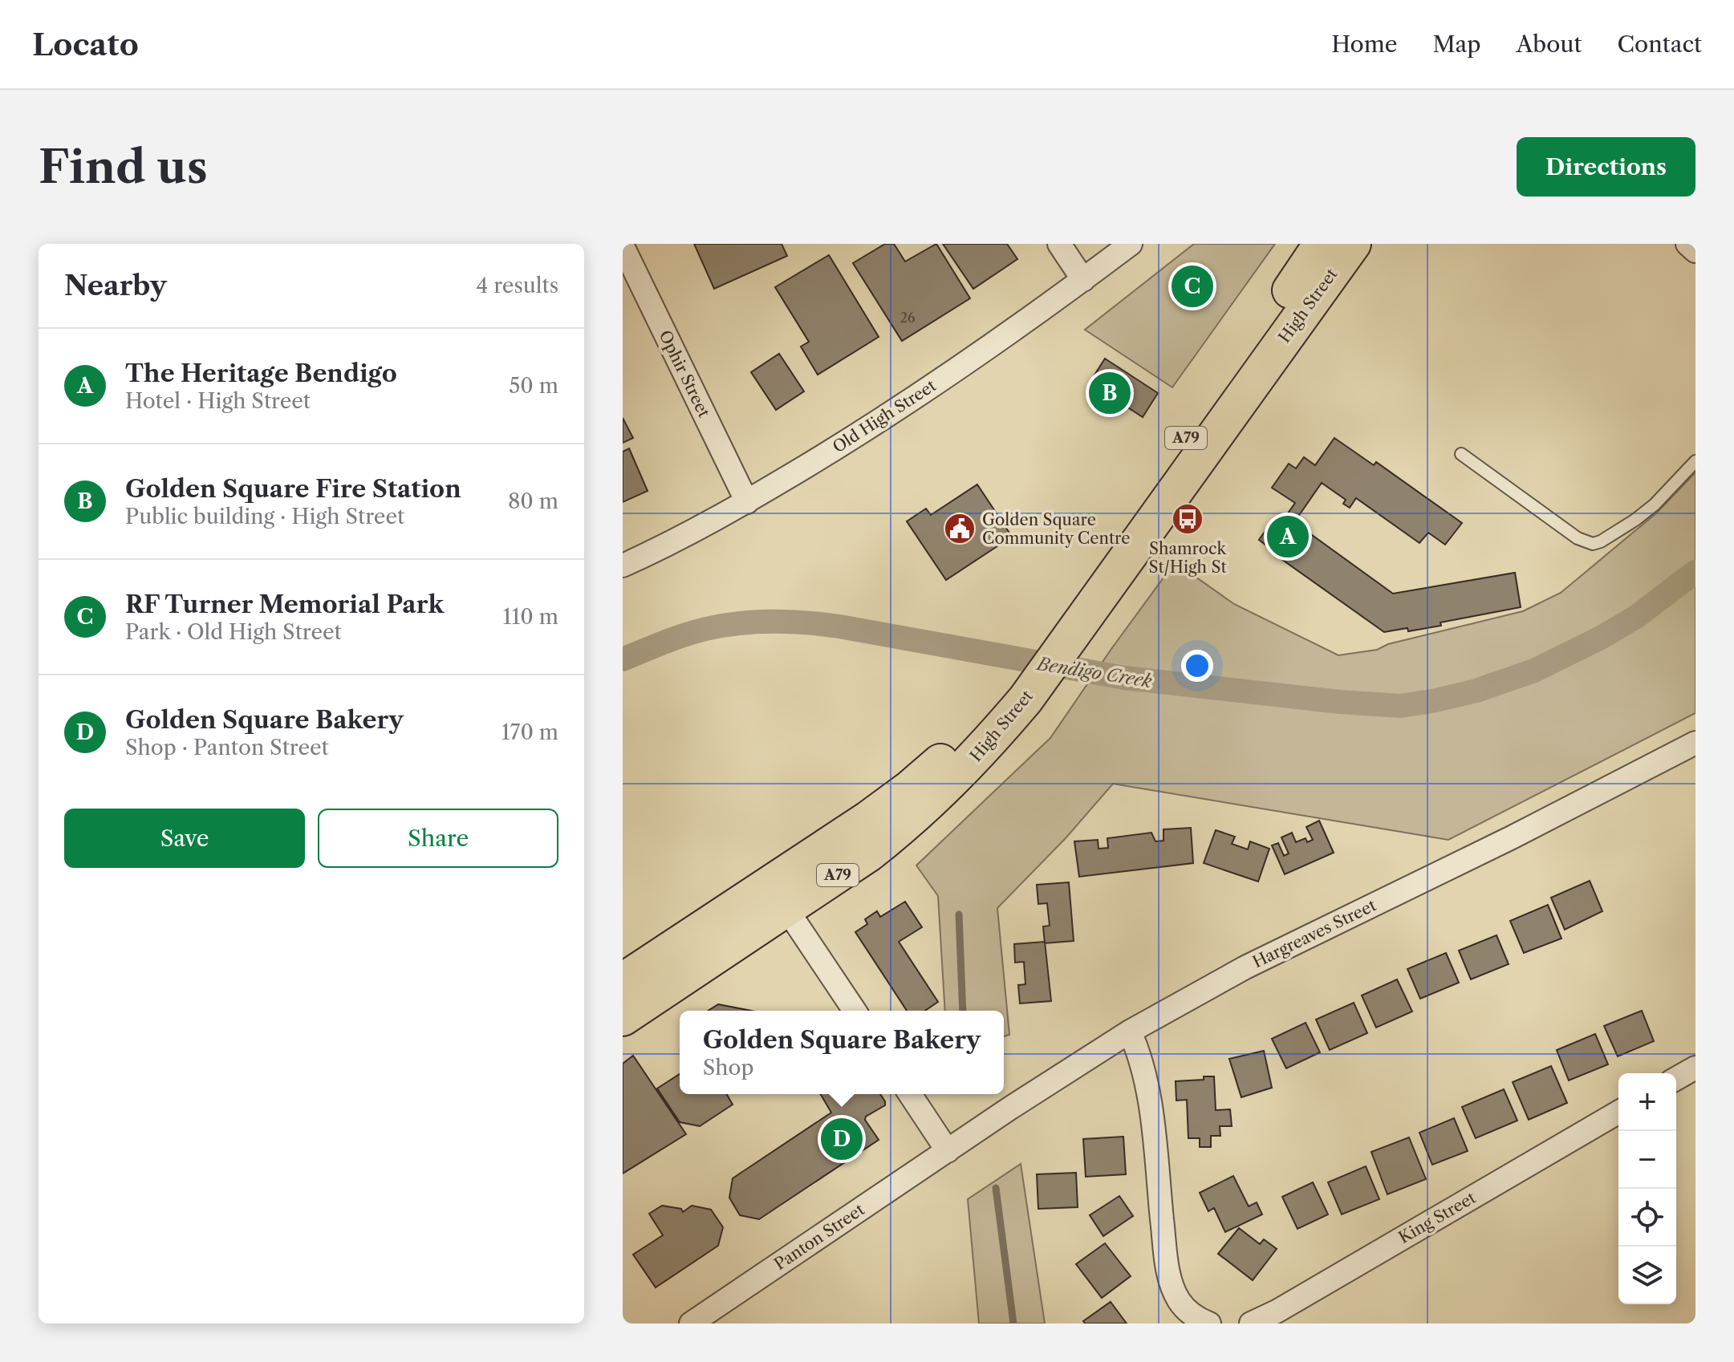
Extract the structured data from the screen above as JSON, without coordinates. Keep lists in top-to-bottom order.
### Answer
{
  "streets": {
    "highway": ["High Street", "A79"],
    "street": [
      "Ophir Street",
      "Old High Street",
      "Hargreaves Street",
      "King Street",
      "Panton Street"
    ]
  },
  "crossings": [
    ["Ophir Street", "Old High Street"],
    ["Hargreaves Street", "Panton Street"]
  ],
  "water": ["Bendigo Creek"],
  "places": {
    "bus stop": ["Shamrock St/High St"],
    "public building": ["Golden Square Community Centre"]
  },
  "house_numbers": ["26"],
  "page": {
    "header": "Locato",
    "nav": [
      "Home",
      "Map",
      "About",
      "Contact"
    ],
    "buttons": [
      "Directions",
      ["Save", "Share"]
    ],
    "title": "Find us",
    "heading": ["Nearby", "4 results"],
    "pins": [
      "C",
      "B",
      "A",
      "D"
    ],
    "list": [
      {
        "mark": "A",
        "name": "The Heritage Bendigo",
        "note": "Hotel · High Street",
        "value": "50 m"
      },
      {
        "mark": "B",
        "name": "Golden Square Fire Station",
        "note": "Public building · High Street",
        "value": "80 m"
      },
      {
        "mark": "C",
        "name": "RF Turner Memorial Park",
        "note": "Park · Old High Street",
        "value": "110 m"
      },
      {
        "mark": "D",
        "name": "Golden Square Bakery",
        "note": "Shop · Panton Street",
        "value": "170 m"
      }
    ],
    "popup": ["Golden Square Bakery", "Shop"],
    "map_buttons": ["+", "−"]
  }
}
